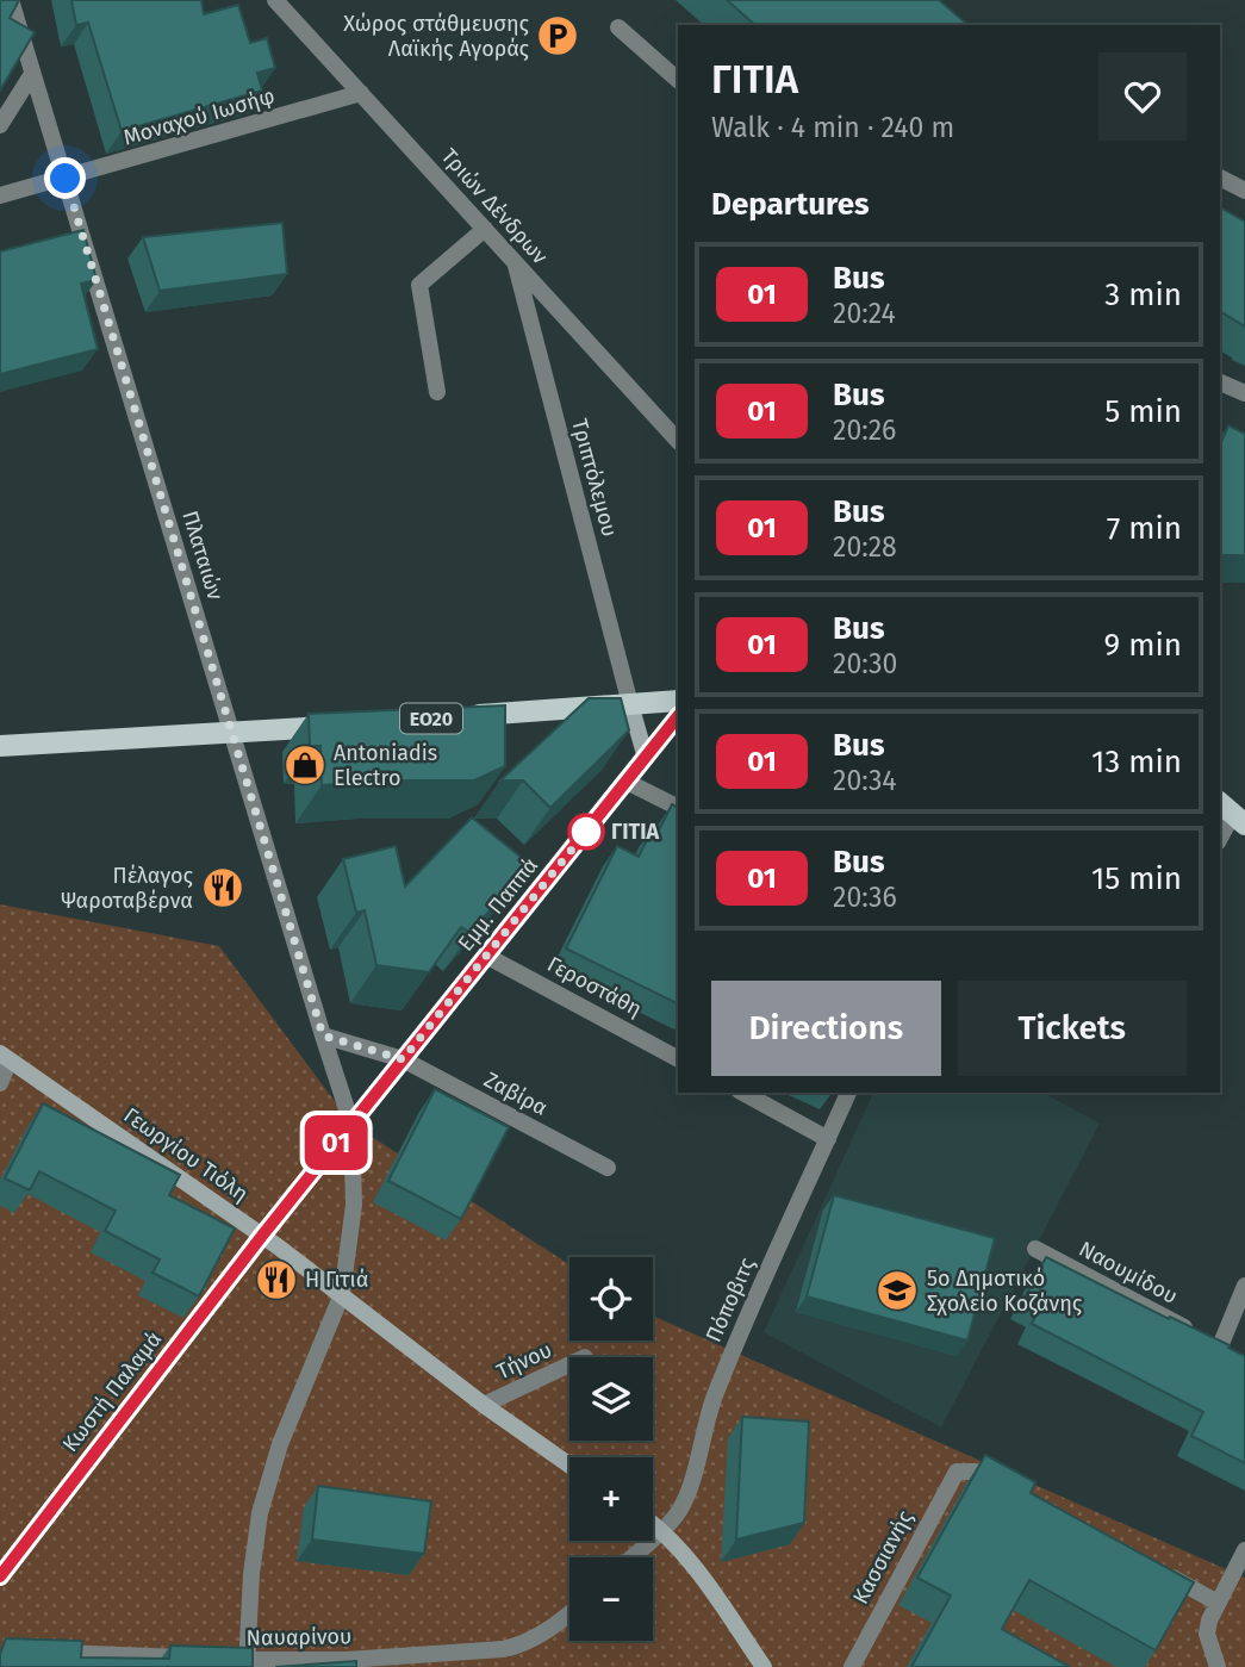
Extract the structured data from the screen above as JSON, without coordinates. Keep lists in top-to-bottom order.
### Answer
{
  "streets": {
    "main road": ["ΕΟ20"],
    "street": [
      "Μοναχού Ιωσήφ",
      "Τριών Δένδρων",
      "Τριπτόλεμου",
      "Πλαταιών",
      "Εμμ. Παππά",
      "Γεροστάθη",
      "Ζαβίρα",
      "Γεωργίου Τιόλη",
      "Ναουμίδου",
      "Πόποβιτς",
      "Τήνου",
      "Κωστή Παλαμά",
      "Κασσιανής",
      "Ναυαρίνου"
    ]
  },
  "crossings": [
    ["Μοναχού Ιωσήφ", "Τριών Δένδρων"],
    ["Μοναχού Ιωσήφ", "Πλαταιών"],
    ["Τριών Δένδρων", "Τριπτόλεμου"],
    ["Τριπτόλεμου", "ΕΟ20"],
    ["Πλαταιών", "Εμμ. Παππά"],
    ["Πλαταιών", "Ζαβίρα"],
    ["Εμμ. Παππά", "Γεροστάθη"],
    ["Εμμ. Παππά", "Ζαβίρα"],
    ["Εμμ. Παππά", "Γεωργίου Τιόλη"],
    ["Εμμ. Παππά", "Κωστή Παλαμά"],
    ["Γεωργίου Τιόλη", "Τήνου"],
    ["Γεωργίου Τιόλη", "Κωστή Παλαμά"]
  ],
  "places": {
    "parking": ["Χώρος στάθμευσης Λαϊκής Αγοράς"],
    "shop": ["Antoniadis Electro"],
    "other": ["ΓΙΤΙΑ"],
    "restaurant": ["Πέλαγος Ψαροταβέρνα", "Η Γιτιά"],
    "school or university": ["5ο Δημοτικό Σχολείο Κοζάνης"]
  },
  "lines": ["bus line 01"],
  "page": {
    "on_map": "01",
    "heading": [
      ["ΓΙΤΙΑ", "Walk · 4 min · 240 m"],
      "Departures"
    ],
    "list": [
      {
        "mark": "01",
        "name": "Bus",
        "note": "20:24",
        "value": "3 min"
      },
      {
        "mark": "01",
        "name": "Bus",
        "note": "20:26",
        "value": "5 min"
      },
      {
        "mark": "01",
        "name": "Bus",
        "note": "20:28",
        "value": "7 min"
      },
      {
        "mark": "01",
        "name": "Bus",
        "note": "20:30",
        "value": "9 min"
      },
      {
        "mark": "01",
        "name": "Bus",
        "note": "20:34",
        "value": "13 min"
      },
      {
        "mark": "01",
        "name": "Bus",
        "note": "20:36",
        "value": "15 min"
      }
    ],
    "buttons": ["Directions", "Tickets"],
    "map_buttons": ["+", "−"]
  }
}
